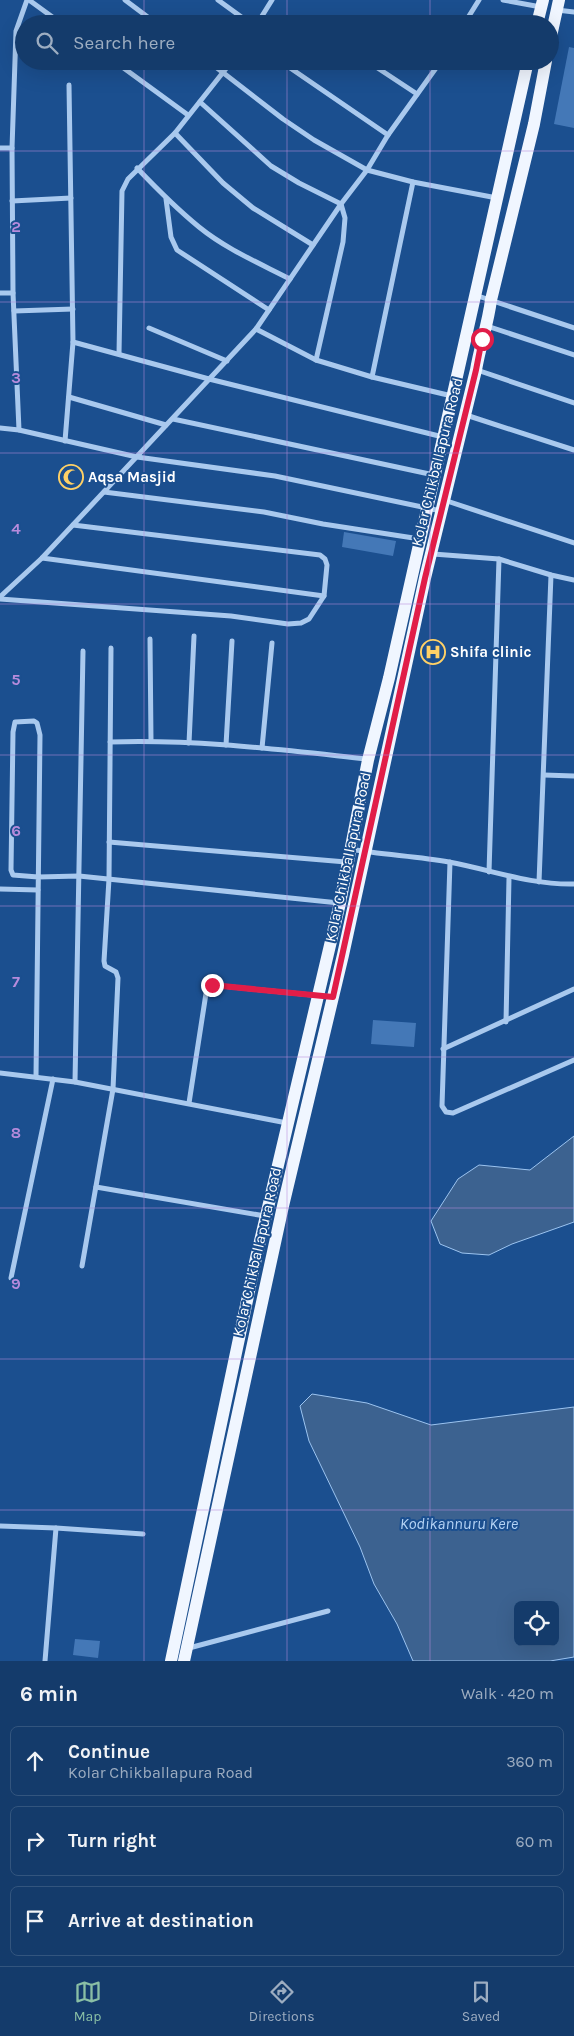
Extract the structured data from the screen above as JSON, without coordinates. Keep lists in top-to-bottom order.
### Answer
{
  "streets": {
    "main road": ["Kolar Chikballapura Road"]
  },
  "water": ["Kodikannuru Kere"],
  "places": {
    "mosque": ["Aqsa Masjid"],
    "hospital": ["Shifa clinic"]
  },
  "page": {
    "search": "Search here",
    "heading": ["6 min", "Walk · 420 m"],
    "list": [
      ["Continue", "Kolar Chikballapura Road", "360 m"],
      ["Turn right", "60 m"],
      "Arrive at destination"
    ],
    "nav": ["Map", "Directions", "Saved"]
  },
  "grid": {
    "rows": [
      "2",
      "3",
      "4",
      "5",
      "6",
      "7",
      "8",
      "9"
    ]
  }
}
